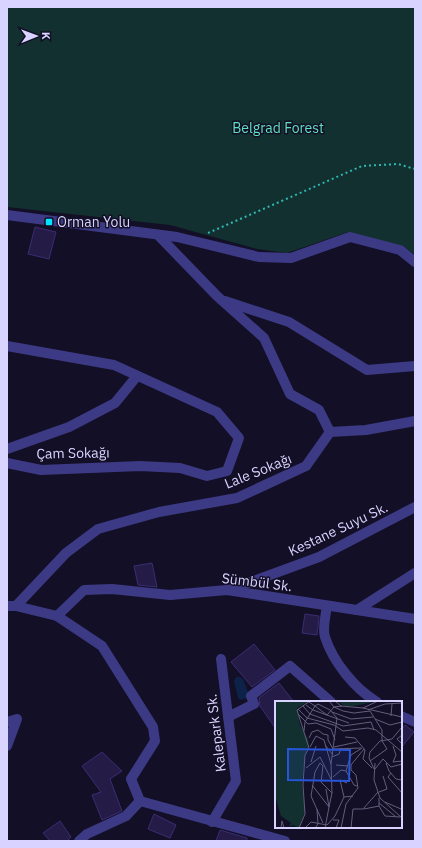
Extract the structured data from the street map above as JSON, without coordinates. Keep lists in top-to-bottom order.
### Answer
{
  "streets": {
    "street": [
      "Çam Sokağı",
      "Lale Sokağı",
      "Kestane Suyu Sk.",
      "Sümbül Sk.",
      "Kalepark Sk."
    ]
  },
  "crossings": [
    ["Kestane Suyu Sk.", "Sümbül Sk."]
  ],
  "parks": ["Belgrad Forest"],
  "places": {
    "transit": ["Orman Yolu"]
  },
  "north": "right"
}
